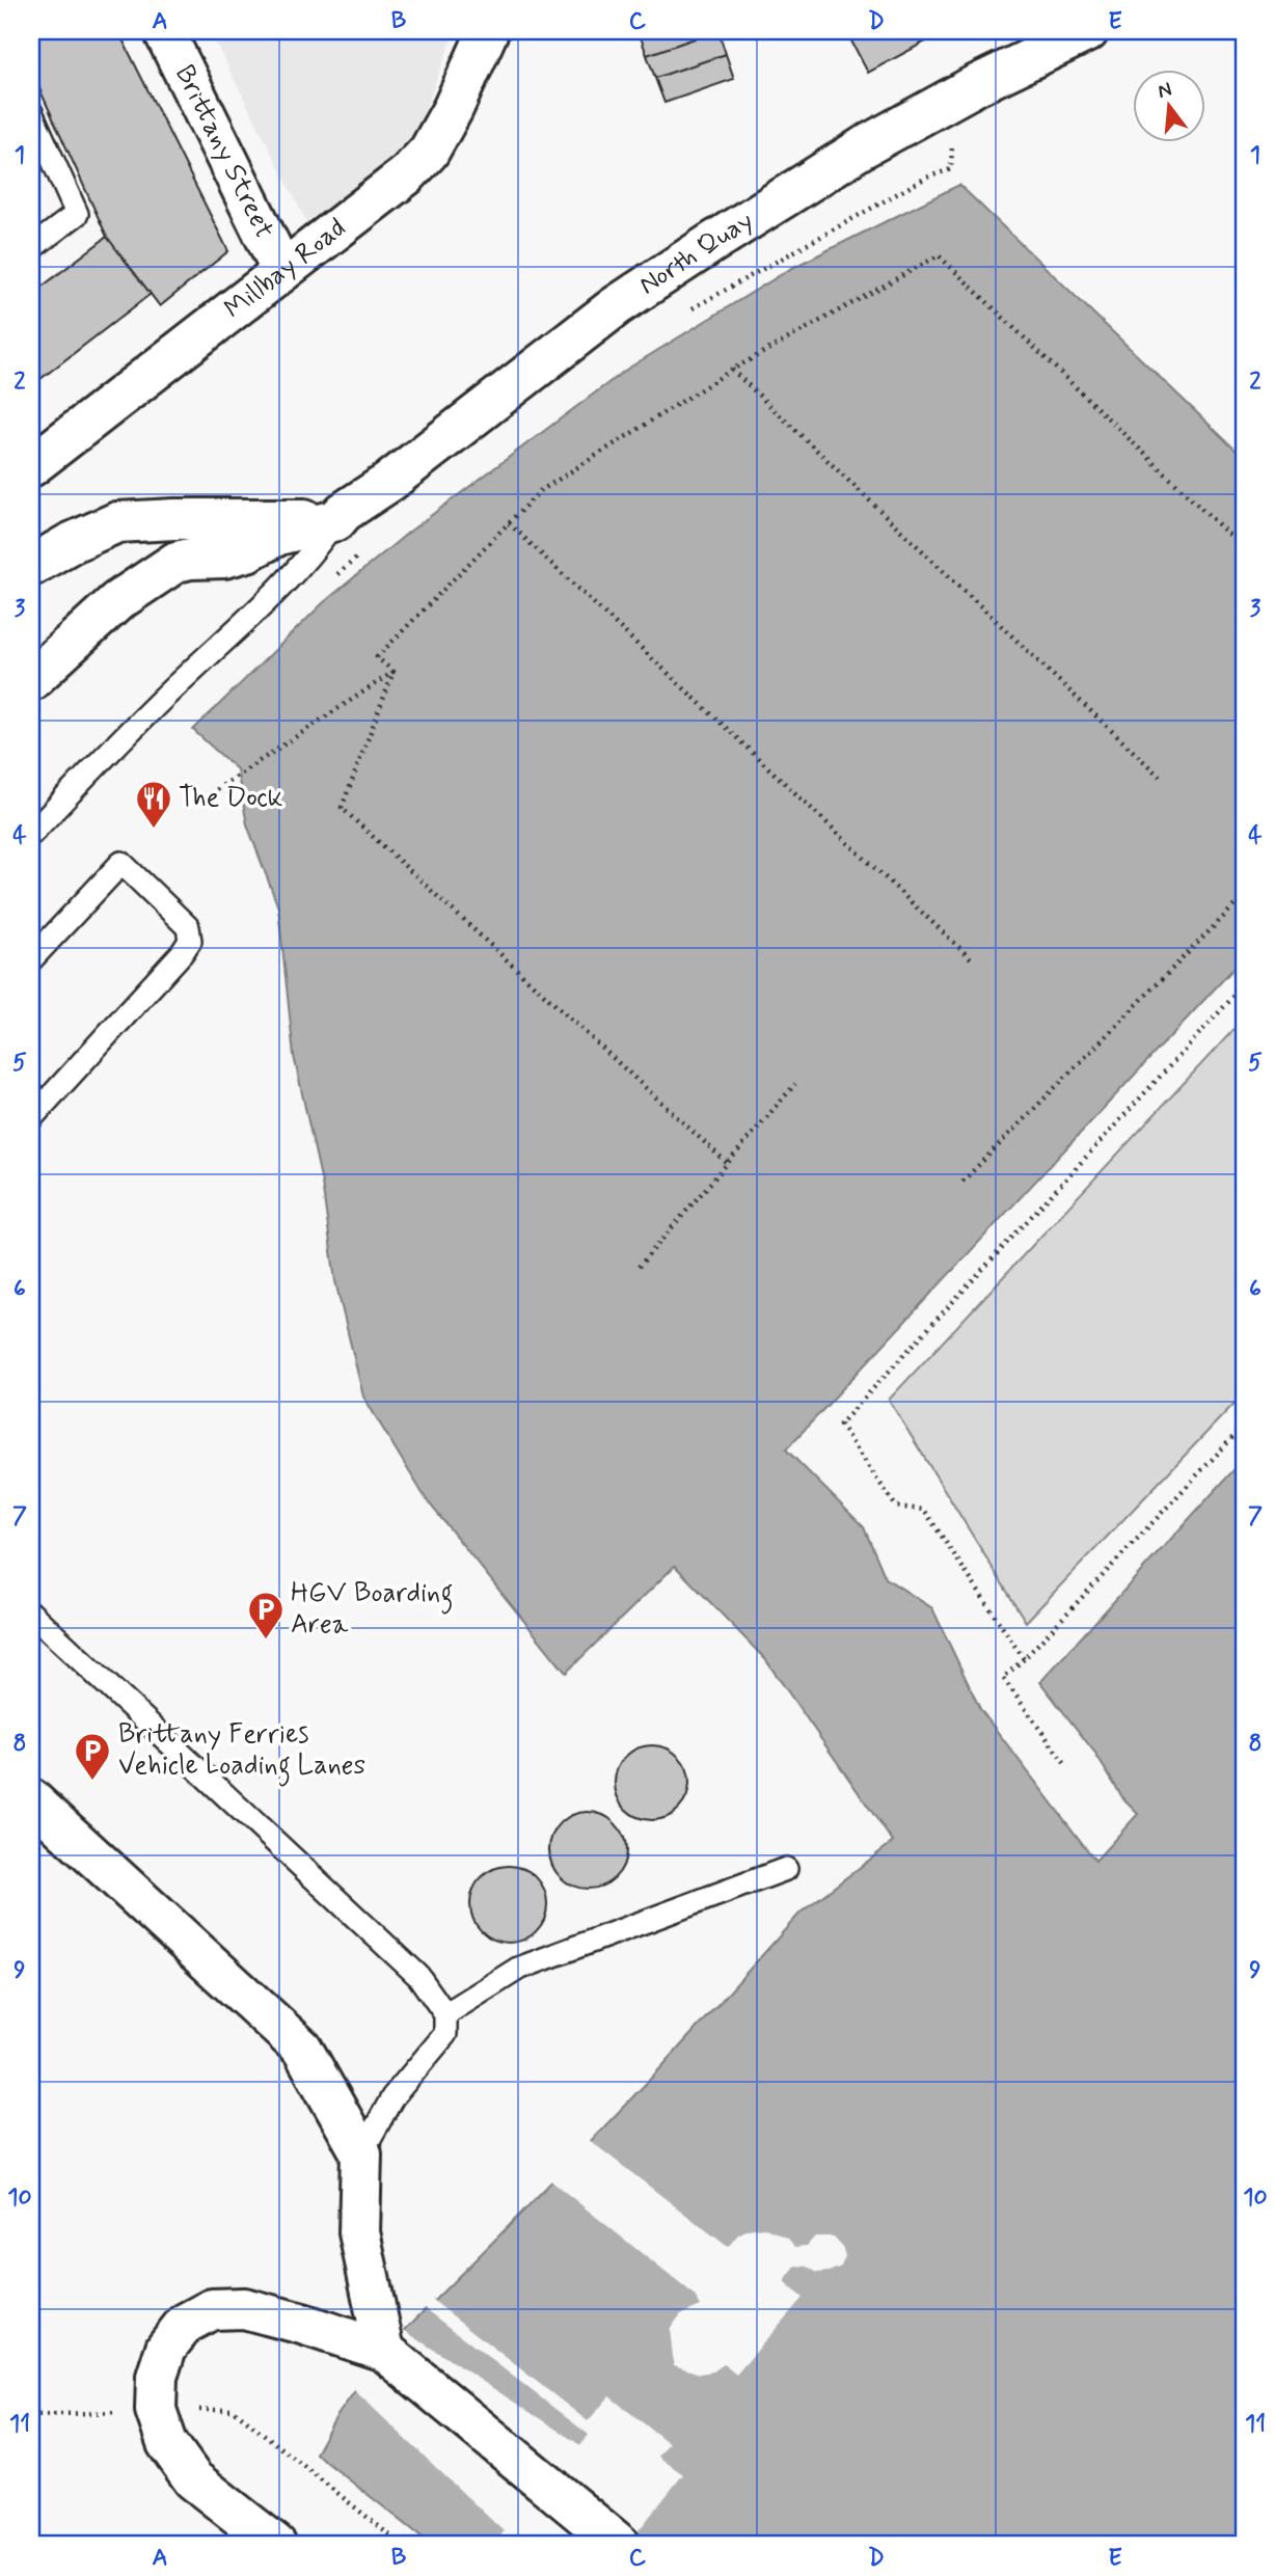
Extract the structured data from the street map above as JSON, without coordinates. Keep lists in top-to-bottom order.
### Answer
{
  "streets": {
    "street": ["Brittany Street", "North Quay", "Millbay Road"]
  },
  "crossings": [
    ["Brittany Street", "Millbay Road"]
  ],
  "places": {
    "restaurant": ["The Dock"],
    "parking": ["HGV Boarding Area", "Brittany Ferries Vehicle Loading Lanes"]
  },
  "north": "top",
  "grid": {
    "columns": [
      "A",
      "B",
      "C",
      "D",
      "E"
    ],
    "rows": [
      "1",
      "2",
      "3",
      "4",
      "5",
      "6",
      "7",
      "8",
      "9",
      "10",
      "11"
    ]
  }
}
